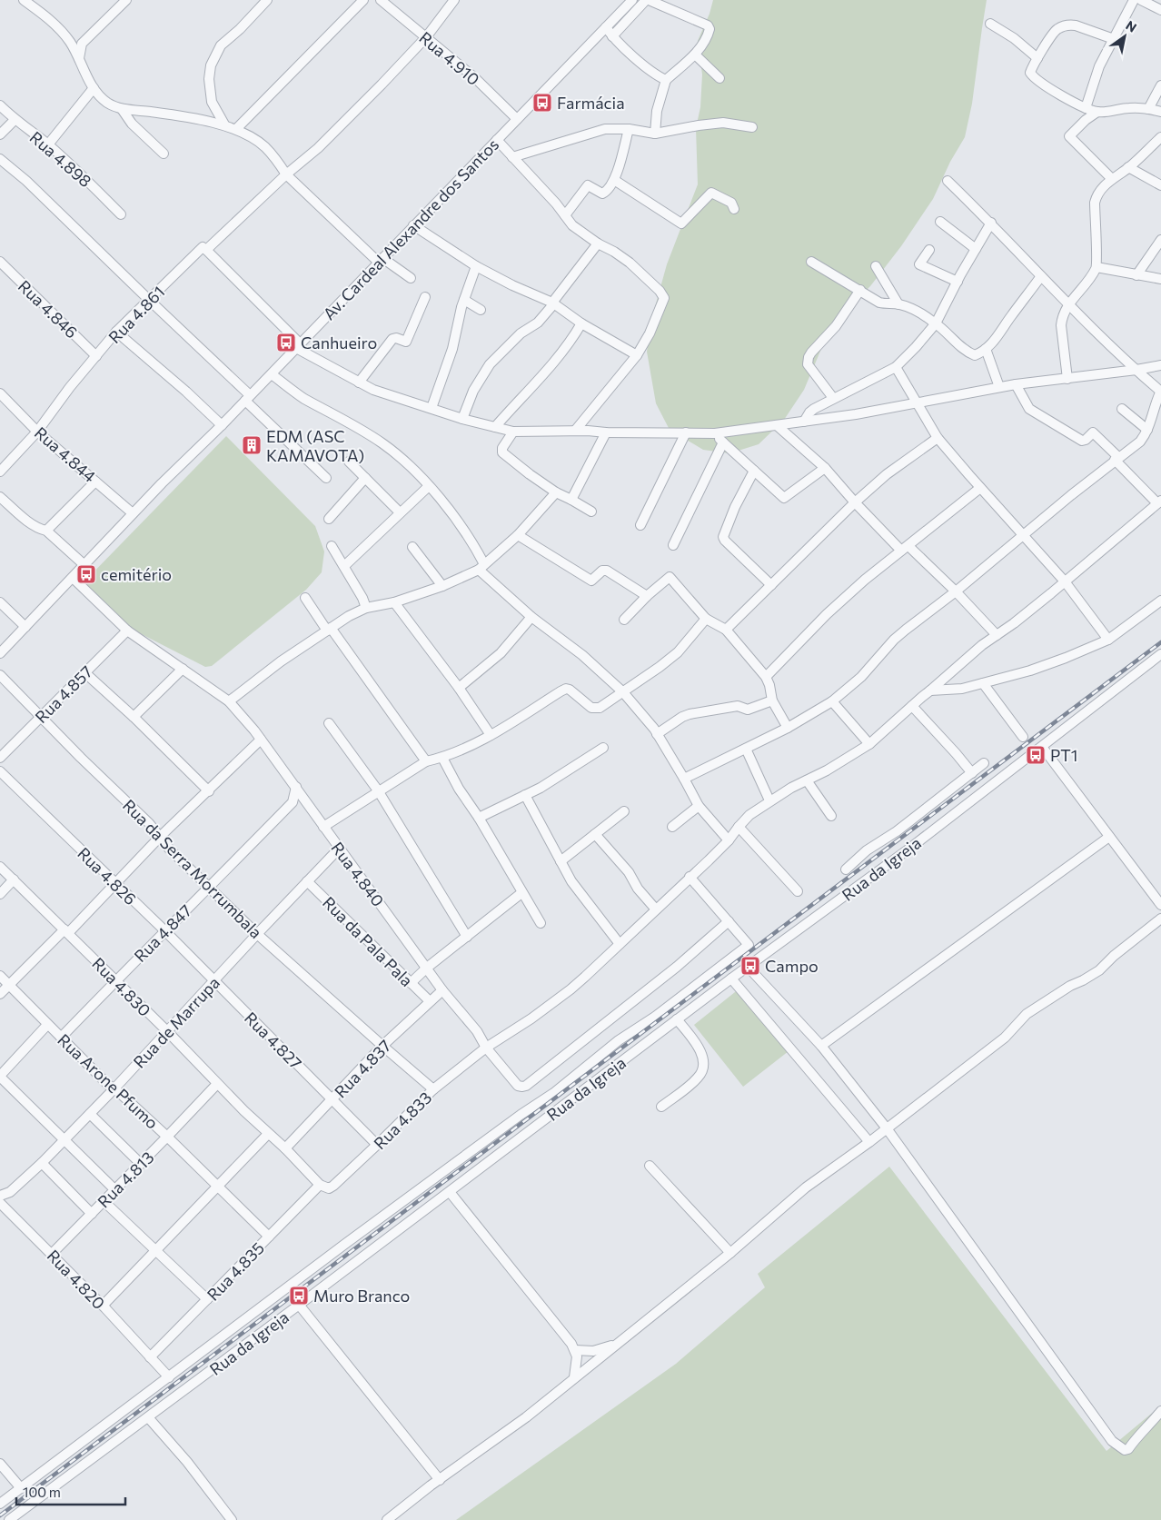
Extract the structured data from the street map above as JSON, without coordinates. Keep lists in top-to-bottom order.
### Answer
{
  "streets": {
    "street": [
      "Rua 4.910",
      "Rua 4.898",
      "Av. Cardeal Alexandre dos Santos",
      "Rua 4.846",
      "Rua 4.861",
      "Rua 4.844",
      "Rua 4.857",
      "Rua da Serra Morrumbala",
      "Rua da Igreja",
      "Rua 4.840",
      "Rua 4.826",
      "Rua 4.847",
      "Rua da Pala Pala",
      "Rua 4.830",
      "Rua de Marrupa",
      "Rua 4.827",
      "Rua 4.837",
      "Rua Arone Pfumo",
      "Rua 4.833",
      "Rua 4.813",
      "Rua 4.835",
      "Rua 4.820"
    ]
  },
  "crossings": [
    ["Rua 4.910", "Av. Cardeal Alexandre dos Santos"],
    ["Rua 4.910", "Rua 4.861"],
    ["Av. Cardeal Alexandre dos Santos", "Rua 4.844"],
    ["Av. Cardeal Alexandre dos Santos", "Rua 4.840"],
    ["Rua 4.846", "Rua 4.861"],
    ["Rua 4.861", "Rua 4.844"],
    ["Rua 4.857", "Rua da Serra Morrumbala"],
    ["Rua 4.857", "Rua 4.840"],
    ["Rua da Serra Morrumbala", "Rua 4.847"],
    ["Rua da Serra Morrumbala", "Rua de Marrupa"],
    ["Rua da Serra Morrumbala", "Rua 4.837"],
    ["Rua da Serra Morrumbala", "Rua 4.833"],
    ["Rua da Igreja", "Rua 4.840"],
    ["Rua da Igreja", "Rua 4.820"],
    ["Rua 4.840", "Rua de Marrupa"],
    ["Rua 4.840", "Rua 4.837"],
    ["Rua 4.840", "Rua 4.833"],
    ["Rua 4.826", "Rua 4.847"],
    ["Rua 4.826", "Rua de Marrupa"],
    ["Rua 4.826", "Rua 4.827"],
    ["Rua 4.847", "Rua 4.830"],
    ["Rua 4.847", "Rua Arone Pfumo"],
    ["Rua da Pala Pala", "Rua de Marrupa"],
    ["Rua da Pala Pala", "Rua 4.837"],
    ["Rua 4.830", "Rua de Marrupa"],
    ["Rua 4.830", "Rua 4.837"],
    ["Rua 4.830", "Rua 4.833"],
    ["Rua 4.830", "Rua 4.813"],
    ["Rua 4.830", "Rua 4.835"],
    ["Rua de Marrupa", "Rua 4.827"],
    ["Rua de Marrupa", "Rua Arone Pfumo"],
    ["Rua 4.827", "Rua 4.837"],
    ["Rua 4.827", "Rua 4.833"],
    ["Rua Arone Pfumo", "Rua 4.813"],
    ["Rua Arone Pfumo", "Rua 4.835"],
    ["Rua 4.833", "Rua 4.835"],
    ["Rua 4.813", "Rua 4.820"],
    ["Rua 4.835", "Rua 4.820"]
  ],
  "places": {
    "bus stop": [
      "Farmácia",
      "Canhueiro",
      "cemitério",
      "PT1",
      "Campo",
      "Muro Branco"
    ],
    "building": ["EDM (ASC KAMAVOTA)"]
  },
  "scale_bar": "100 m",
  "north": "top right"
}
